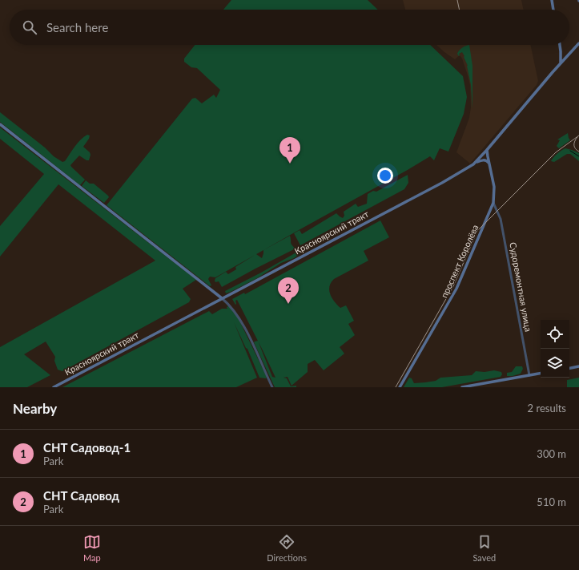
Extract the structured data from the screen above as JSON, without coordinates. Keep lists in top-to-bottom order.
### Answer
{
  "streets": {
    "main road": ["Красноярский тракт", "проспект Королёва"],
    "street": ["Судоремонтная улица"]
  },
  "crossings": [
    ["Красноярский тракт", "проспект Королёва"],
    ["проспект Королёва", "Судоремонтная улица"]
  ],
  "page": {
    "search": "Search here",
    "pins": ["1", "2"],
    "heading": ["Nearby", "2 results"],
    "list": [
      {
        "mark": "1",
        "name": "СНТ Садовод-1",
        "note": "Park",
        "value": "300 m"
      },
      {
        "mark": "2",
        "name": "СНТ Садовод",
        "note": "Park",
        "value": "510 m"
      }
    ],
    "nav": ["Map", "Directions", "Saved"]
  }
}
